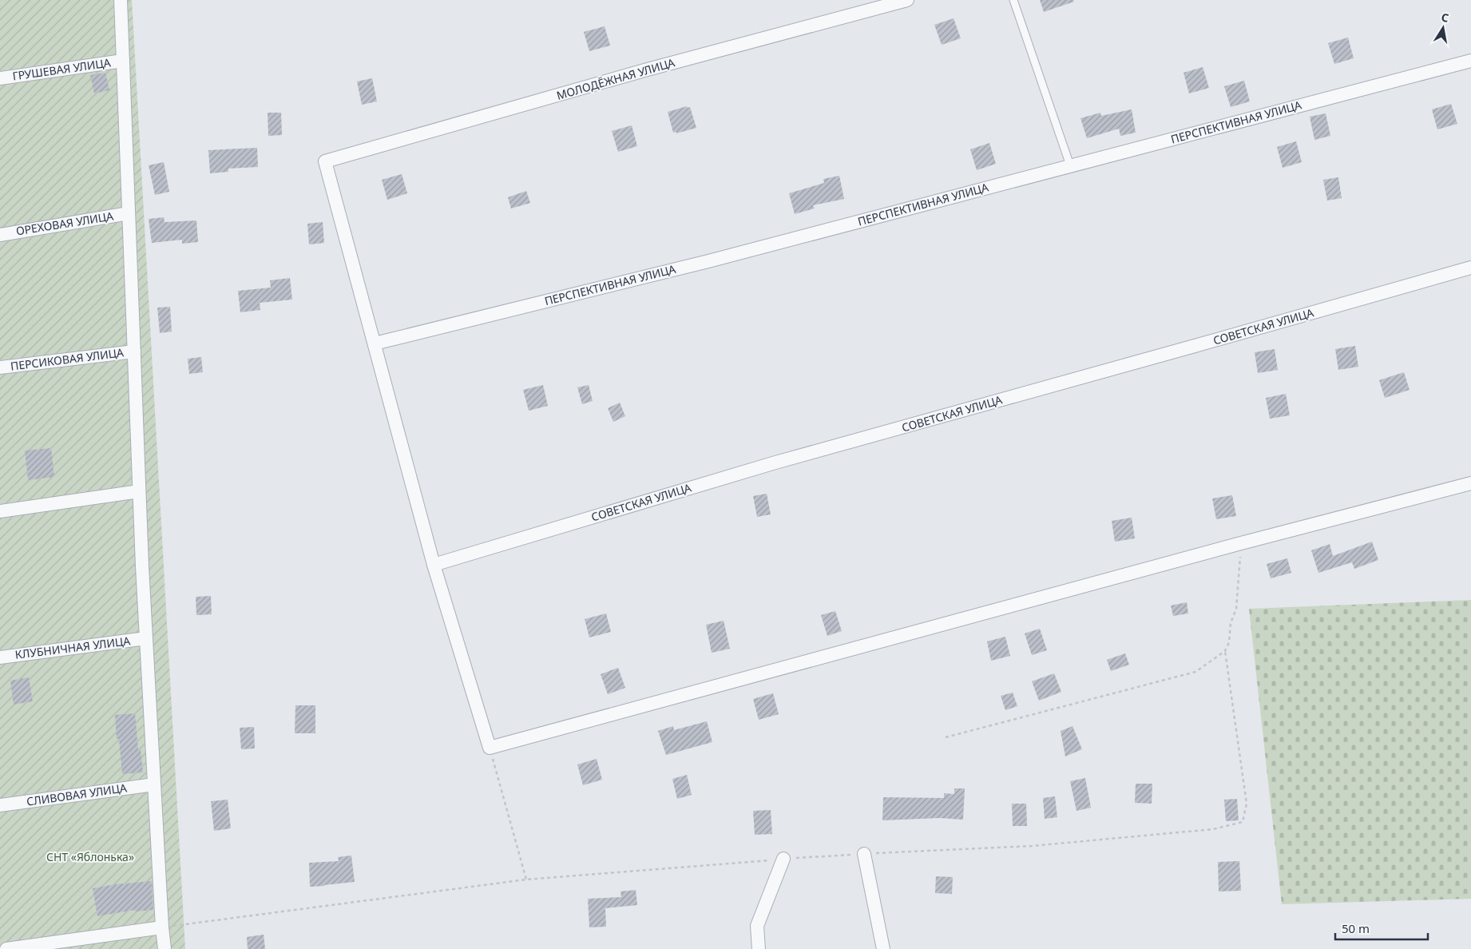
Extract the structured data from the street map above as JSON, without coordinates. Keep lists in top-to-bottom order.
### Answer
{
  "streets": {
    "street": [
      "ГРУШЕВАЯ УЛИЦА",
      "МОЛОДЁЖНАЯ УЛИЦА",
      "ПЕРСПЕКТИВНАЯ УЛИЦА",
      "ОРЕХОВАЯ УЛИЦА",
      "СОВЕТСКАЯ УЛИЦА",
      "ПЕРСИКОВАЯ УЛИЦА",
      "КЛУБНИЧНАЯ УЛИЦА",
      "СЛИВОВАЯ УЛИЦА"
    ]
  },
  "crossings": [
    ["МОЛОДЁЖНАЯ УЛИЦА", "ПЕРСПЕКТИВНАЯ УЛИЦА"]
  ],
  "parks": ["СНТ «Яблонька»"],
  "scale_bar": "50 m",
  "north": "top"
}
